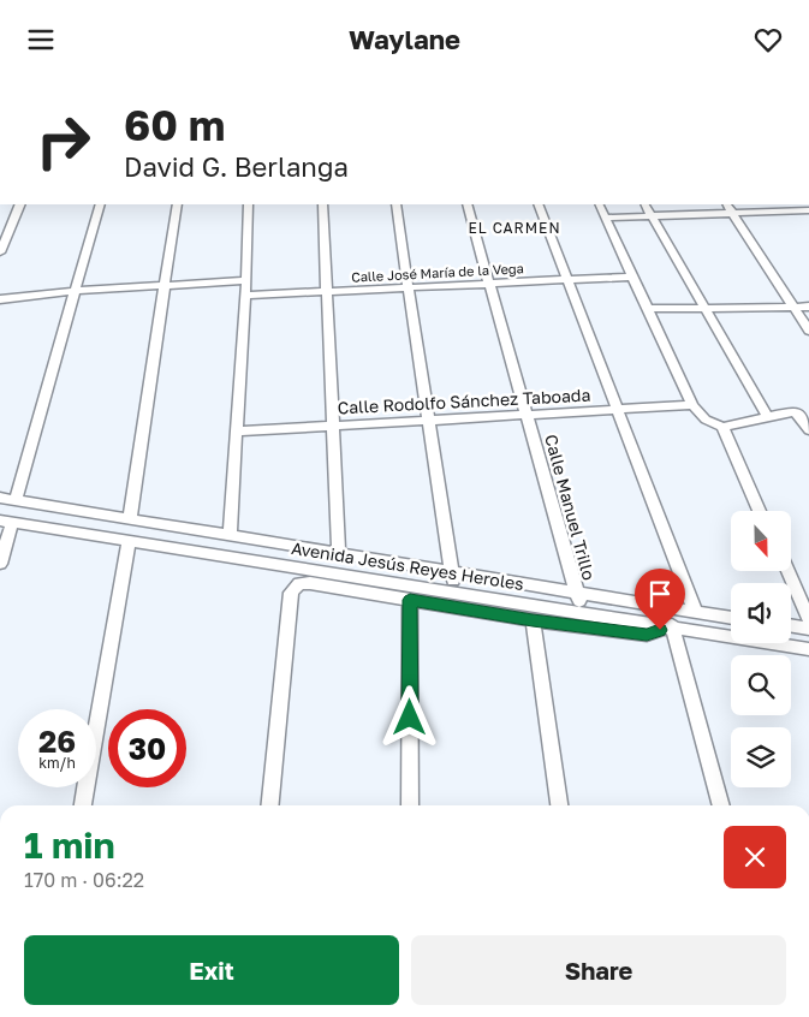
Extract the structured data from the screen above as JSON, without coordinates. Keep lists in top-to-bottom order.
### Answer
{
  "streets": {
    "street": [
      "Calle José María de la Vega",
      "Calle Rodolfo Sánchez Taboada",
      "Calle Manuel Trillo",
      "Avenida Jesús Reyes Heroles"
    ]
  },
  "crossings": [
    ["Calle José María de la Vega", "Calle Manuel Trillo"],
    ["Calle Rodolfo Sánchez Taboada", "Calle Manuel Trillo"],
    ["Calle Manuel Trillo", "Avenida Jesús Reyes Heroles"]
  ],
  "districts": ["EL CARMEN"],
  "north": "bottom",
  "page": {
    "header": "Waylane",
    "turn": ["60 m", "David G. Berlanga"],
    "speed": "26 km/h",
    "limit": "30",
    "heading": ["1 min", "170 m · 06:22"],
    "buttons": ["Exit", "Share"]
  }
}
